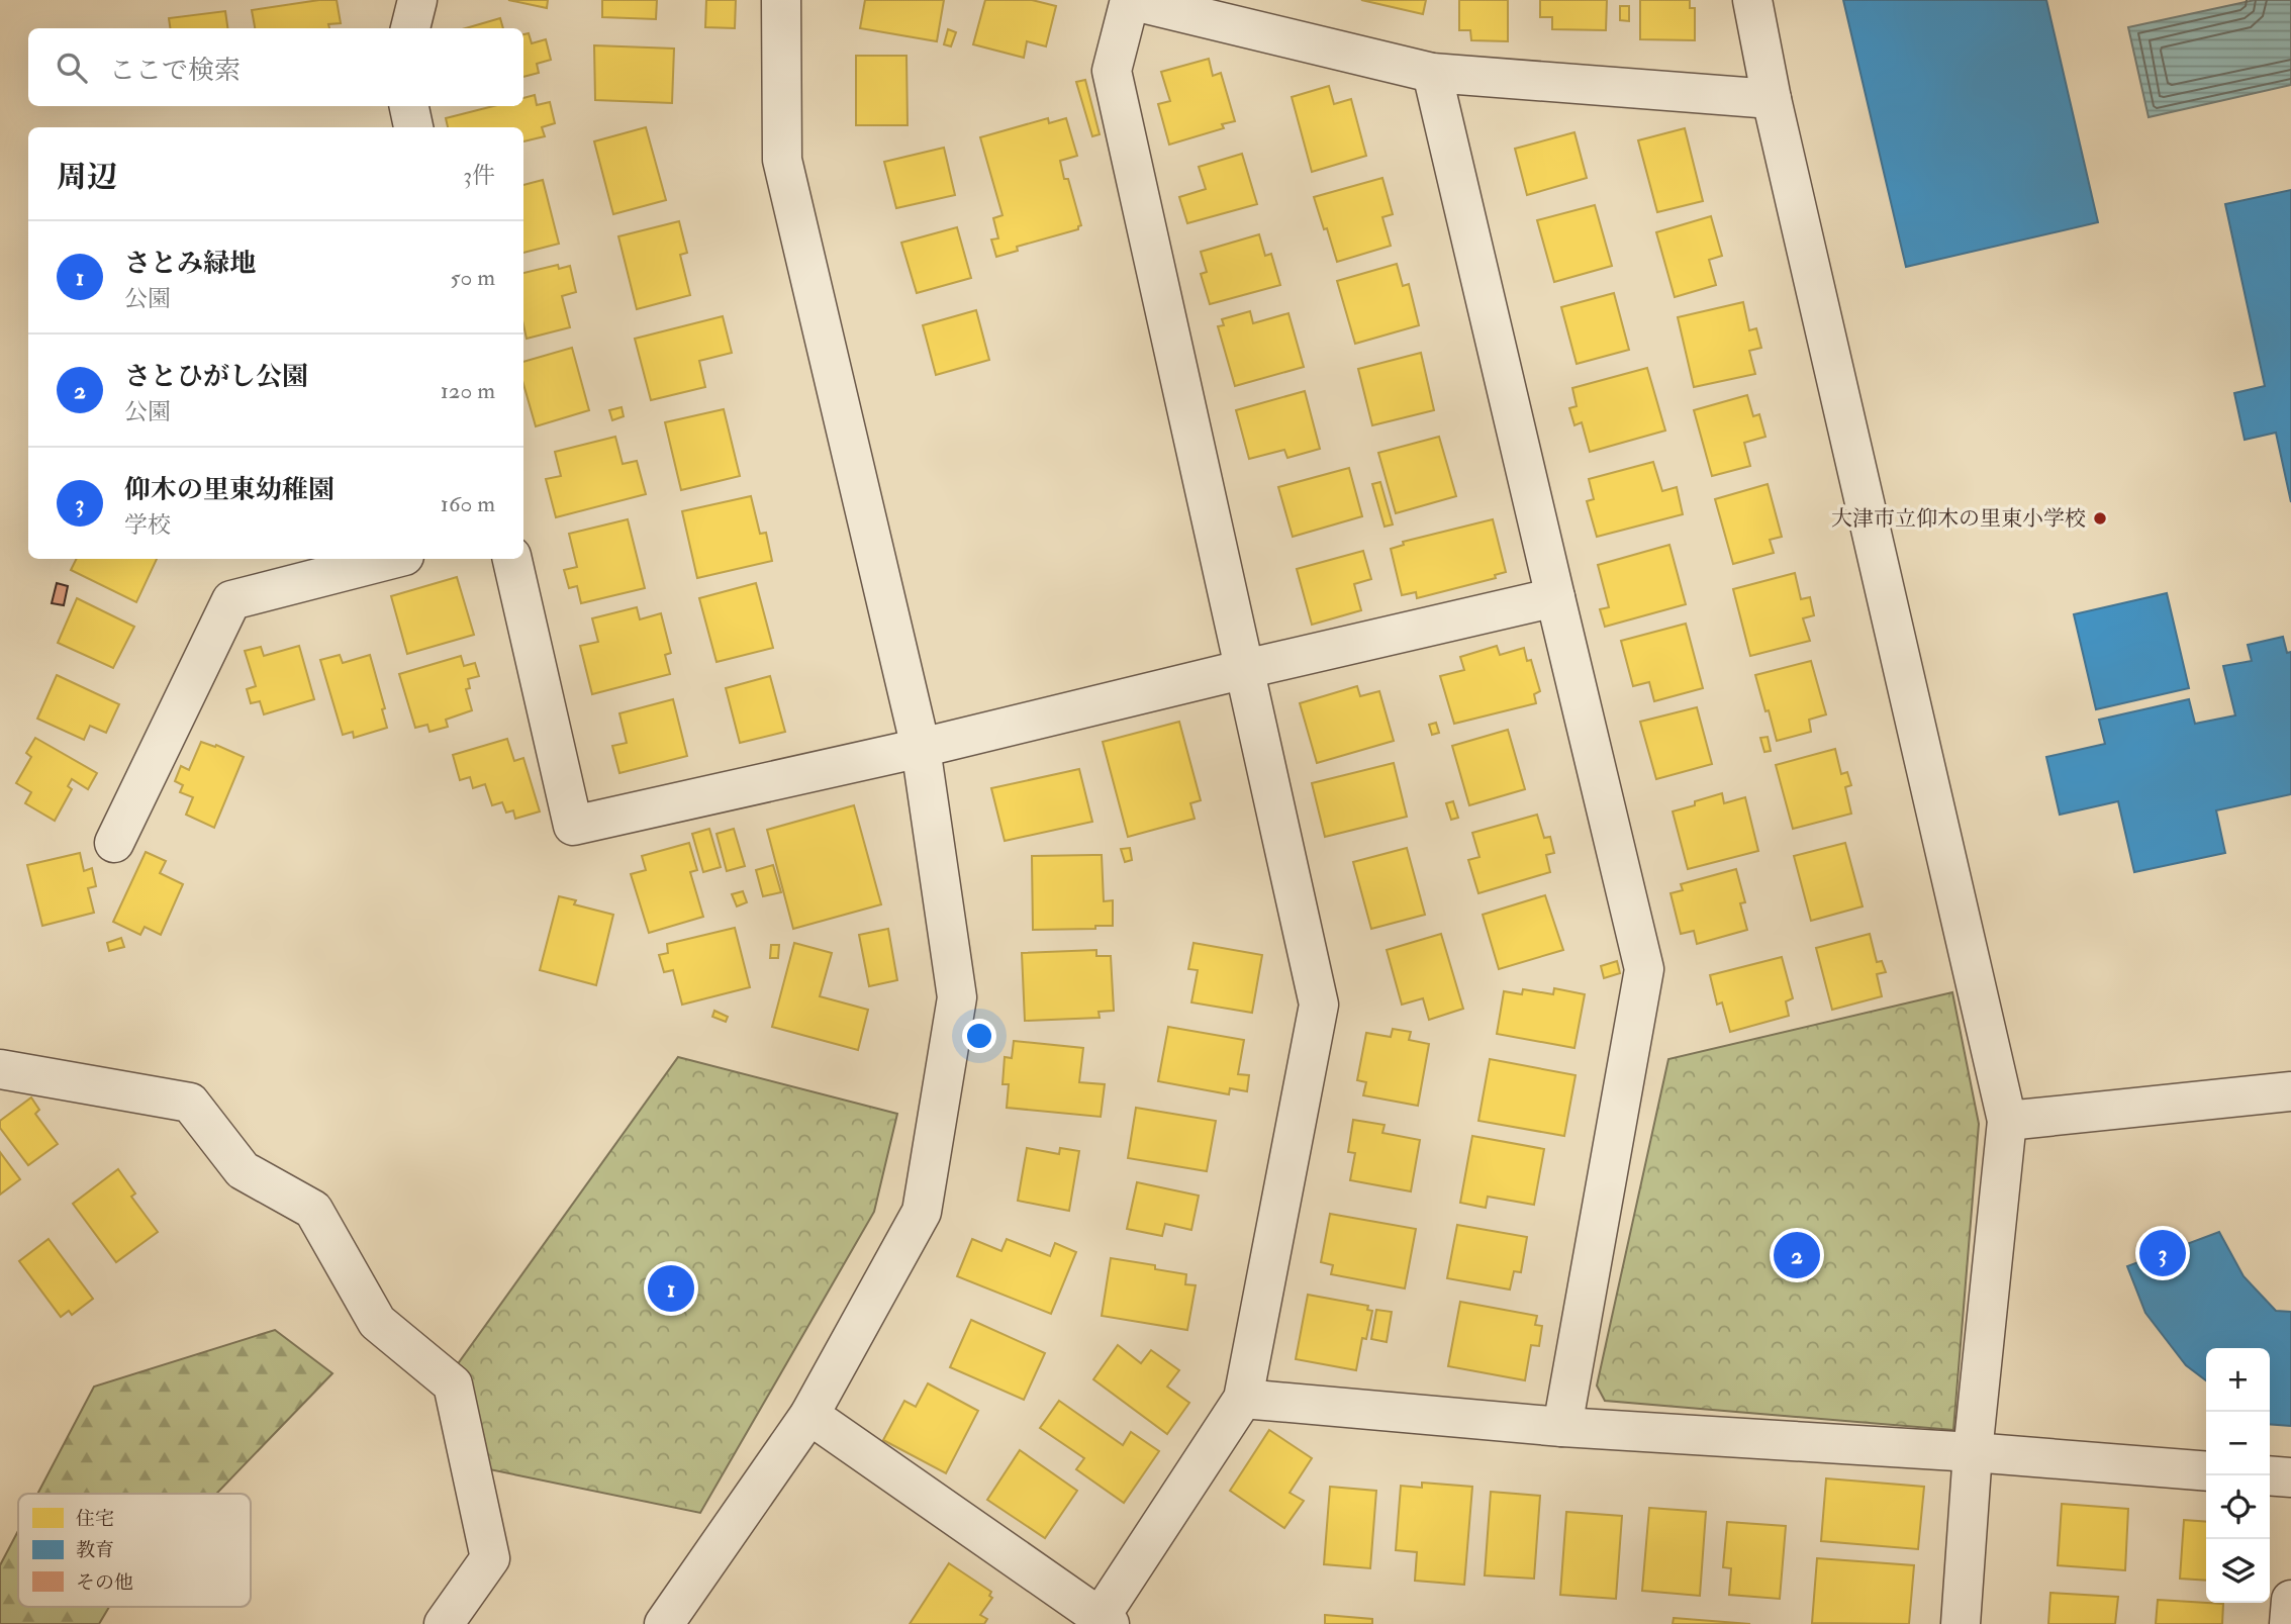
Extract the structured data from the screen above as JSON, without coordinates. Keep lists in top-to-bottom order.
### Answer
{
  "places": ["大津市立仰木の里東小学校"],
  "legend": ["住宅", "教育", "その他"],
  "page": {
    "search": "ここで検索",
    "heading": ["周辺", "3件"],
    "list": [
      {
        "mark": "1",
        "name": "さとみ緑地",
        "note": "公園",
        "value": "50 m"
      },
      {
        "mark": "2",
        "name": "さとひがし公園",
        "note": "公園",
        "value": "120 m"
      },
      {
        "mark": "3",
        "name": "仰木の里東幼稚園",
        "note": "学校",
        "value": "160 m"
      }
    ],
    "pins": ["3", "2", "1"],
    "map_buttons": ["+", "−"]
  }
}
